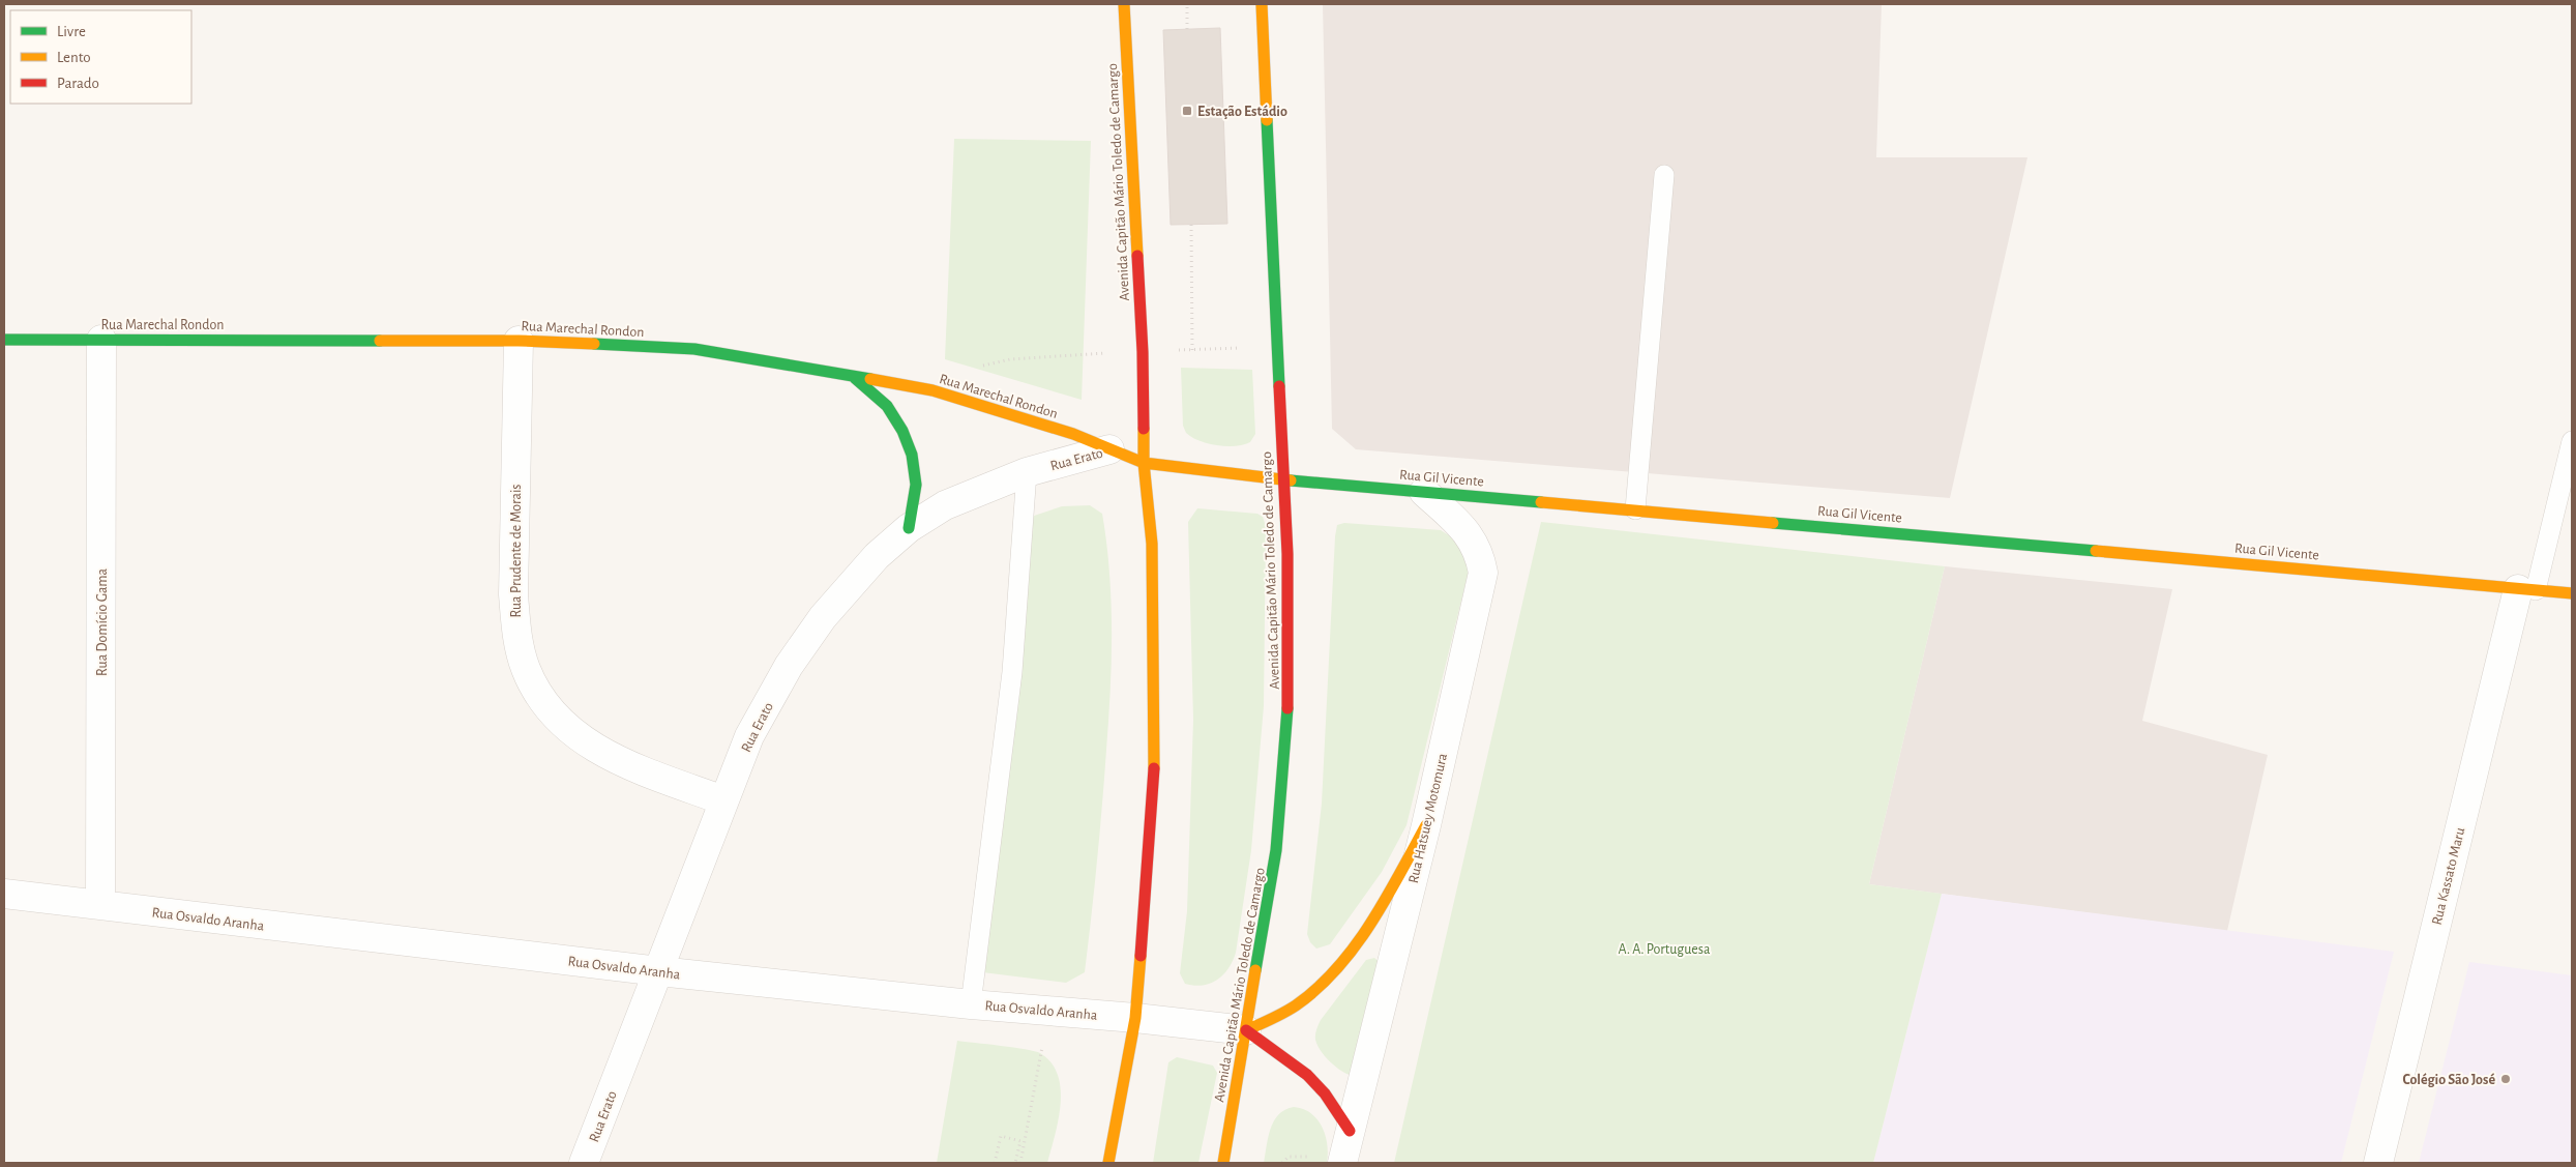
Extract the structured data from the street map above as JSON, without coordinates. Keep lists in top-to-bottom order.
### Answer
{
  "streets": {
    "street": [
      "Avenida Capitão Mário Toledo de Camargo",
      "Rua Marechal Rondon",
      "Rua Erato",
      "Rua Gil Vicente",
      "Rua Prudente de Morais",
      "Rua Domício Gama",
      "Rua Hatsuey Motomura",
      "Rua Kassato Maru",
      "Rua Osvaldo Aranha"
    ]
  },
  "crossings": [
    ["Avenida Capitão Mário Toledo de Camargo", "Rua Marechal Rondon"],
    ["Avenida Capitão Mário Toledo de Camargo", "Rua Gil Vicente"],
    ["Avenida Capitão Mário Toledo de Camargo", "Rua Osvaldo Aranha"],
    ["Rua Marechal Rondon", "Rua Erato"],
    ["Rua Marechal Rondon", "Rua Gil Vicente"],
    ["Rua Marechal Rondon", "Rua Prudente de Morais"],
    ["Rua Marechal Rondon", "Rua Domício Gama"],
    ["Rua Erato", "Rua Prudente de Morais"],
    ["Rua Erato", "Rua Osvaldo Aranha"],
    ["Rua Gil Vicente", "Rua Hatsuey Motomura"],
    ["Rua Gil Vicente", "Rua Kassato Maru"],
    ["Rua Domício Gama", "Rua Osvaldo Aranha"]
  ],
  "parks": ["A. A. Portuguesa"],
  "places": {
    "transit": ["Estação Estádio"],
    "other": ["Colégio São José"]
  },
  "legend": ["Livre", "Lento", "Parado"]
}
